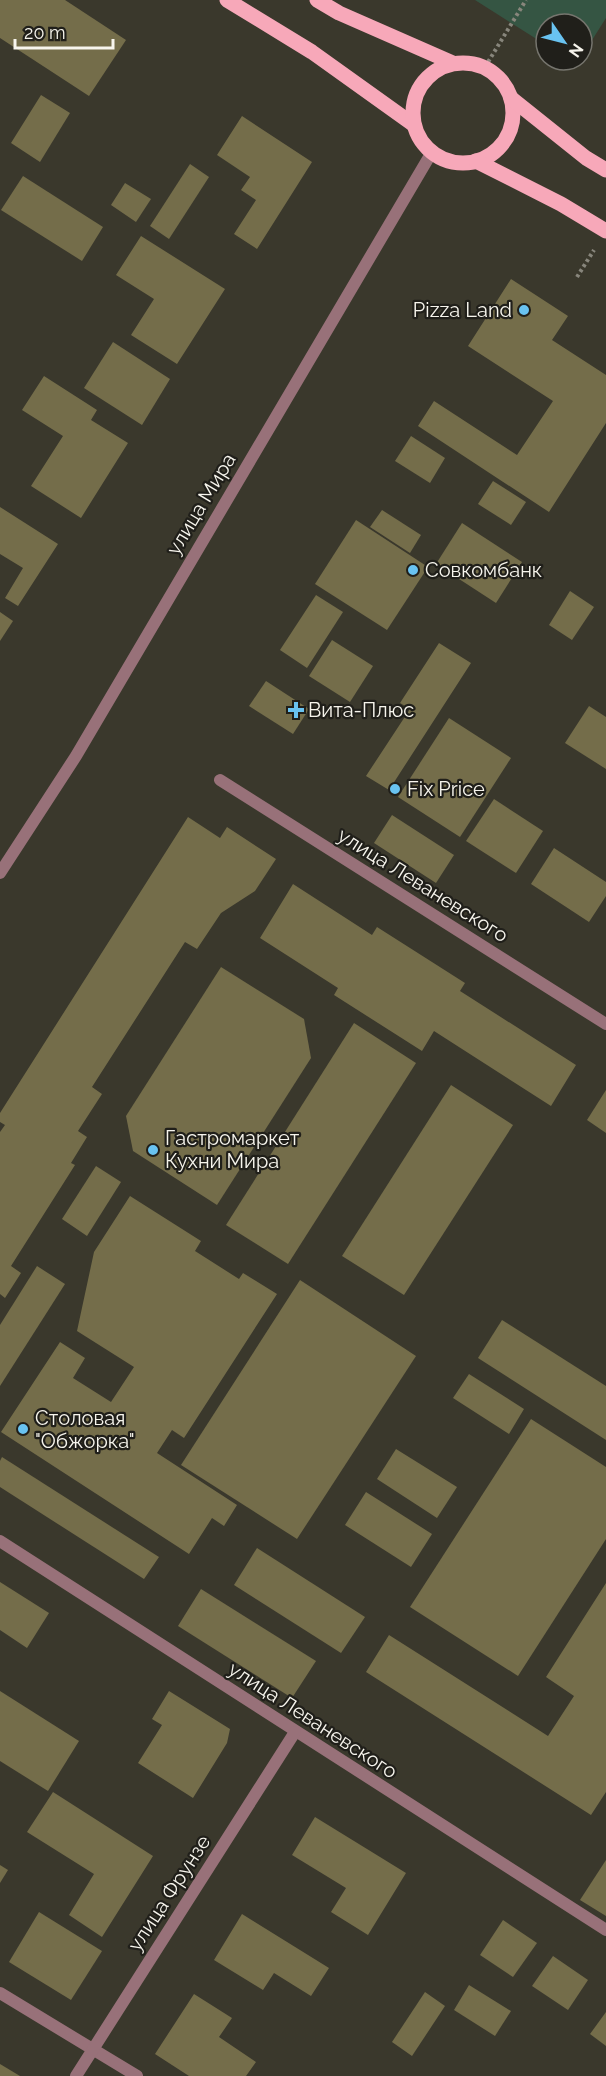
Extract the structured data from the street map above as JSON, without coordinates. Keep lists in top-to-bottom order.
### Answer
{
  "streets": {
    "street": ["улица Мира", "улица Леваневского", "улица Фрунзе"]
  },
  "crossings": [
    ["улица Леваневского", "улица Фрунзе"]
  ],
  "places": {
    "other": [
      "Pizza Land",
      "Совкомбанк",
      "Fix Price",
      "Гастромаркет Кухни Мира",
      "Столовая \"Обжорка\""
    ],
    "health": ["Вита-Плюс"]
  },
  "scale_bar": "20 m",
  "north": "bottom right"
}
